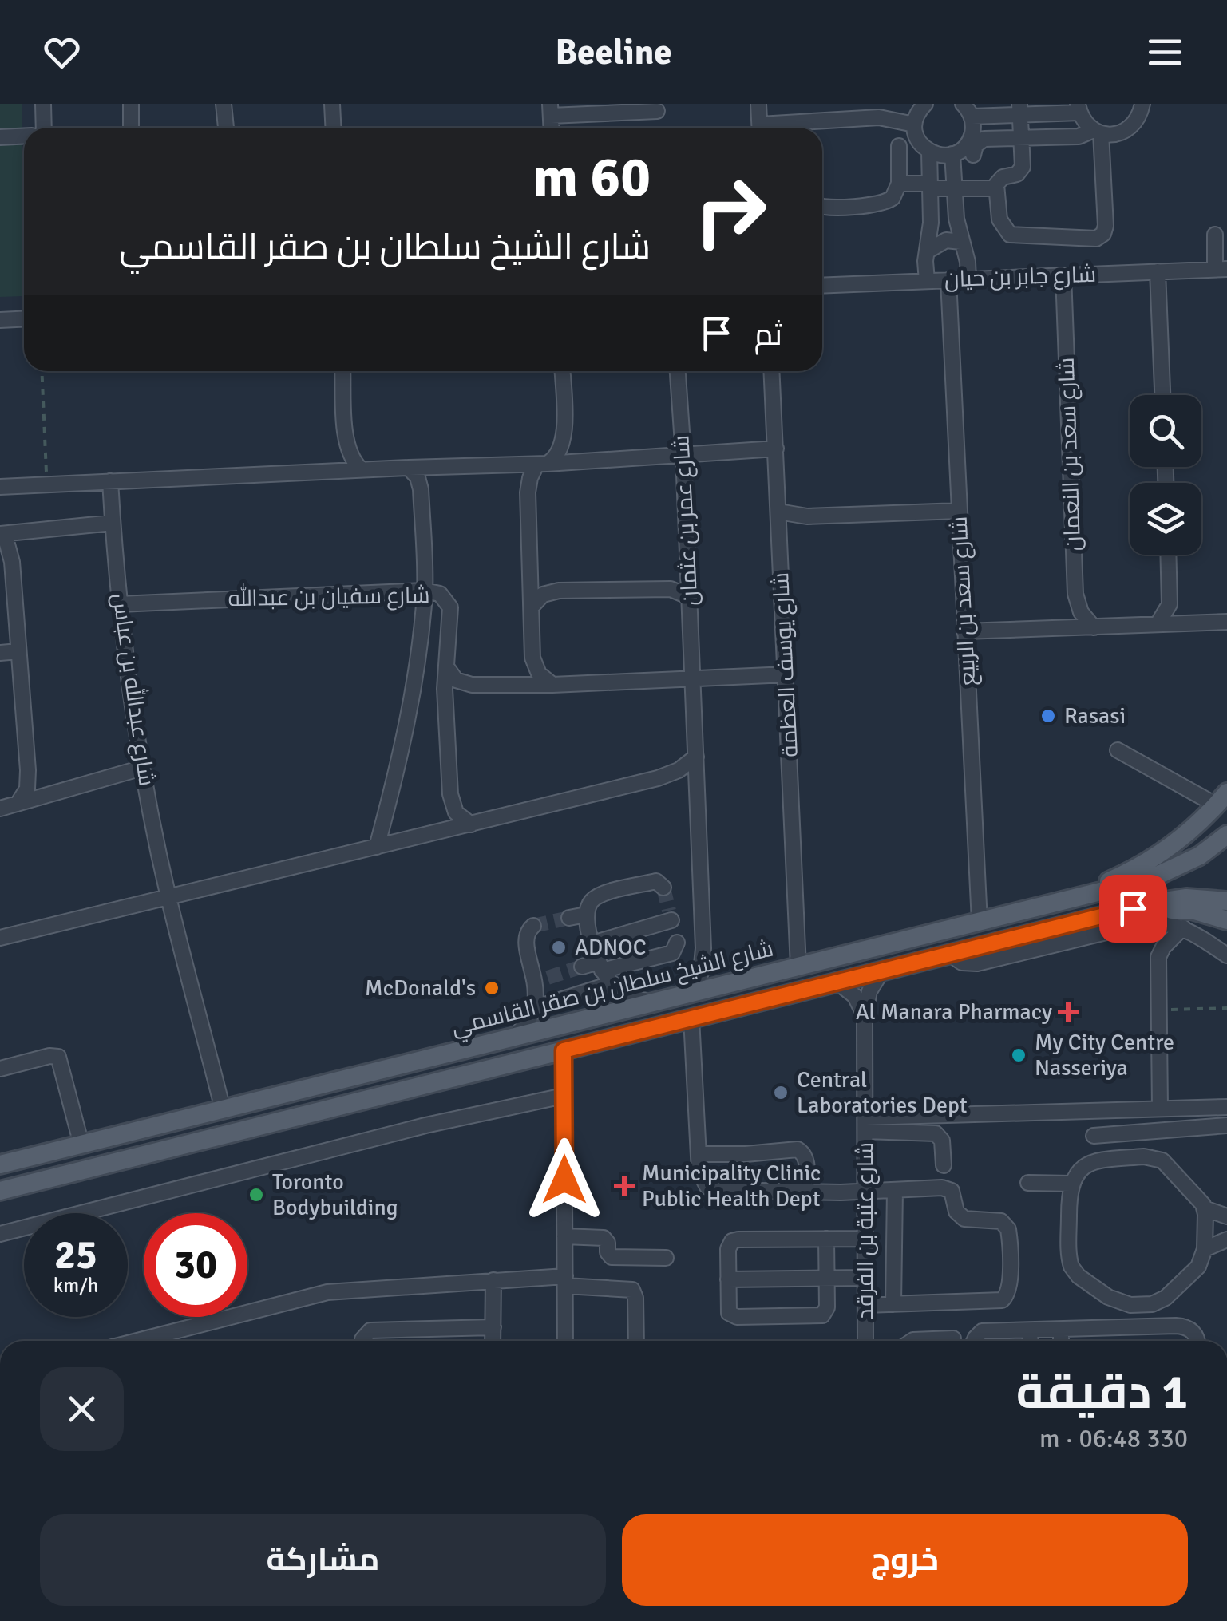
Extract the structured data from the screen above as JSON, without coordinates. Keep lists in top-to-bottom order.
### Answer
{
  "streets": {
    "main road": ["شارع الشيخ سلطان بن صقر القاسمي"],
    "street": [
      "شارع جابر بن حيان",
      "شارع سعد بن النعمان",
      "شارع عمر بن عثمان",
      "شارع سفيان بن عبدالله",
      "شارع سعد بن الربيع",
      "شارع يوسف العظمة",
      "شارع عبدالله بن عباس",
      "شارع عتبة بن الفرقد"
    ]
  },
  "crossings": [
    ["شارع جابر بن حيان", "شارع سعد بن النعمان"],
    ["شارع جابر بن حيان", "شارع سعد بن الربيع"],
    ["شارع عمر بن عثمان", "شارع الشيخ سلطان بن صقر القاسمي"],
    ["شارع سفيان بن عبدالله", "شارع عبدالله بن عباس"],
    ["شارع سعد بن الربيع", "شارع الشيخ سلطان بن صقر القاسمي"],
    ["شارع يوسف العظمة", "شارع الشيخ سلطان بن صقر القاسمي"],
    ["شارع عبدالله بن عباس", "شارع الشيخ سلطان بن صقر القاسمي"]
  ],
  "places": {
    "other": [
      "Rasasi",
      "ADNOC",
      "McDonald's",
      "My City Centre Nasseriya",
      "Central Laboratories Dept",
      "Toronto Bodybuilding"
    ],
    "health": ["Al Manara Pharmacy", "Municipality Clinic Public Health Dept"]
  },
  "page": {
    "header": "Beeline",
    "turn": ["60 m", "شارع الشيخ سلطان بن صقر القاسمي"],
    "then": "ثم",
    "speed": "25 km/h",
    "limit": "30",
    "heading": ["1 دقيقة", "330 m · 06:48"],
    "buttons": ["خروج", "مشاركة"]
  }
}
